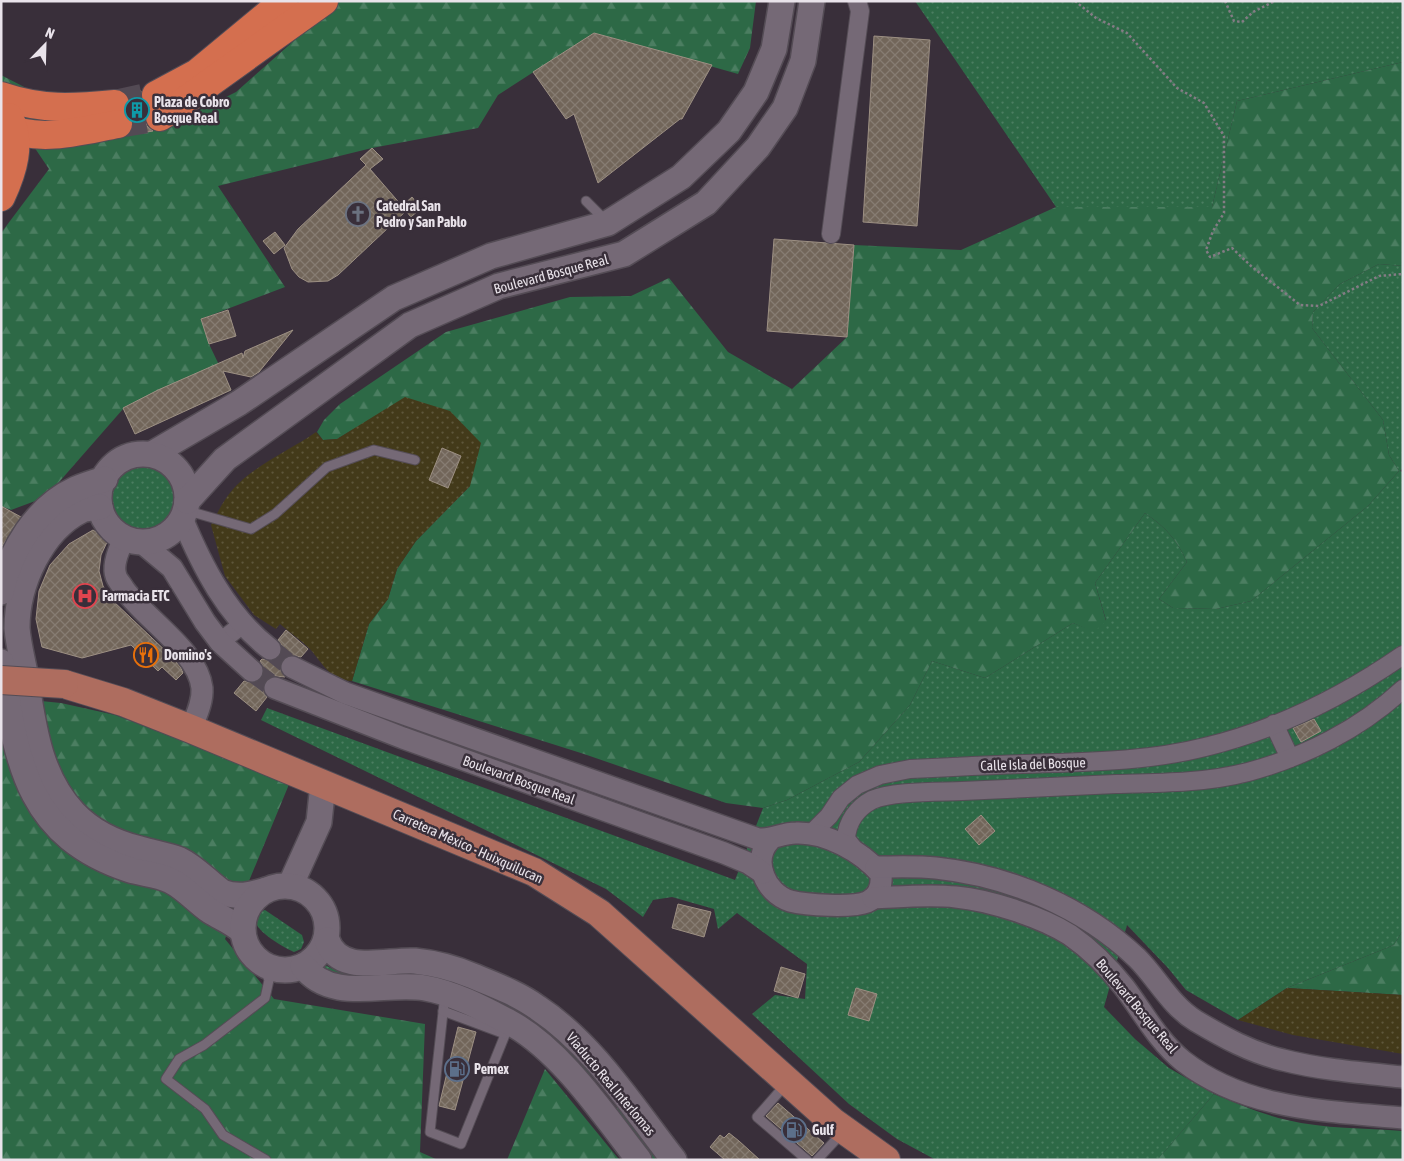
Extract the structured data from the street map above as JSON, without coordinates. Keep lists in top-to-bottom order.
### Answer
{
  "streets": {
    "main road": ["Boulevard Bosque Real", "Carretera México - Huixquilucan", "Viaducto Real Interlomas"],
    "street": ["Calle Isla del Bosque"]
  },
  "places": {
    "building": ["Plaza de Cobro Bosque Real"],
    "church": ["Catedral San Pedro y San Pablo"],
    "hospital": ["Farmacia ETC"],
    "restaurant": ["Domino's"],
    "fuel station": ["Pemex", "Gulf"]
  },
  "north": "top right"
}
